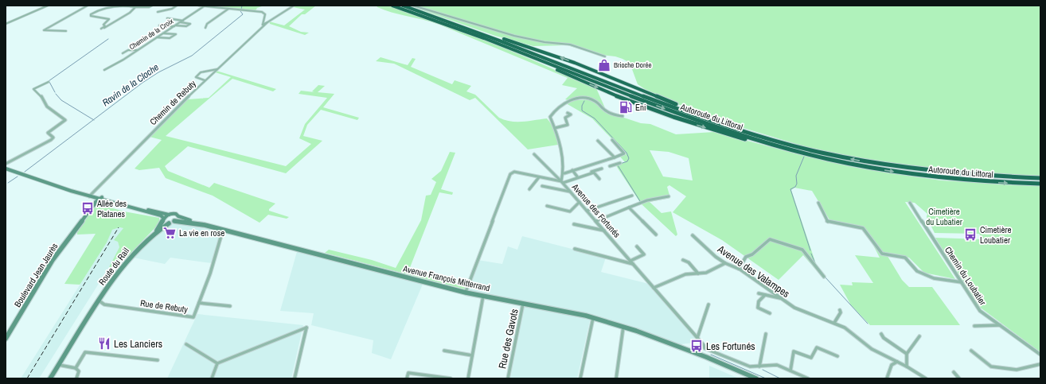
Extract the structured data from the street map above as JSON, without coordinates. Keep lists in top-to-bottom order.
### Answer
{
  "streets": {
    "highway": ["Autoroute du Littoral"],
    "main road": ["Route du Rail", "Boulevard Jean Jaurès", "Avenue François Mitterrand"],
    "street": [
      "Chemin de la Croix",
      "Chemin de Rebuty",
      "Avenue des Fortunés",
      "Avenue des Valampes",
      "Chemin du Loubatier",
      "Rue de Rebuty",
      "Rue des Gavots"
    ]
  },
  "crossings": [
    ["Avenue des Fortunés", "Avenue François Mitterrand"],
    ["Route du Rail", "Rue de Rebuty"],
    ["Avenue François Mitterrand", "Rue de Rebuty"],
    ["Avenue François Mitterrand", "Rue des Gavots"]
  ],
  "water": ["Ravin de la Cloche"],
  "parks": ["Cimetière du Lubatier"],
  "places": {
    "shop": ["Brioche Dorée"],
    "fuel station": ["Eni"],
    "bus stop": ["Allée des Platanes", "Cimetière Loubatier", "Les Fortunés"],
    "supermarket": ["La vie en rose"],
    "restaurant": ["Les Lanciers"]
  }
}
